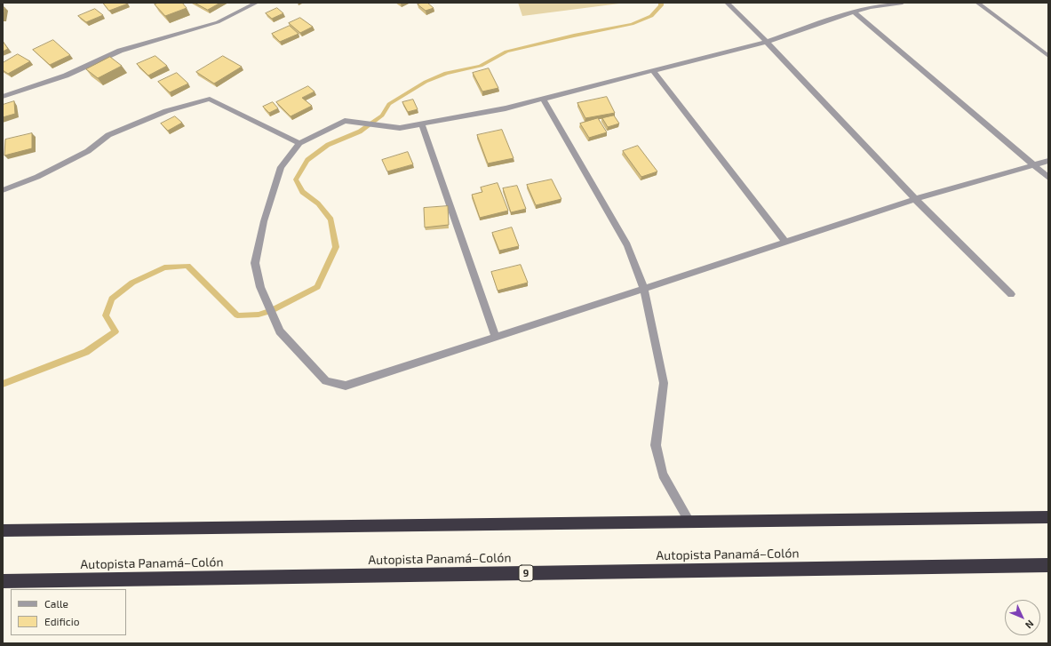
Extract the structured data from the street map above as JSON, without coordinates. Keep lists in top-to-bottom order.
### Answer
{
  "streets": {
    "highway": ["Autopista Panamá–Colón", "9"]
  },
  "legend": ["Calle", "Edificio"],
  "north": "bottom right"
}
